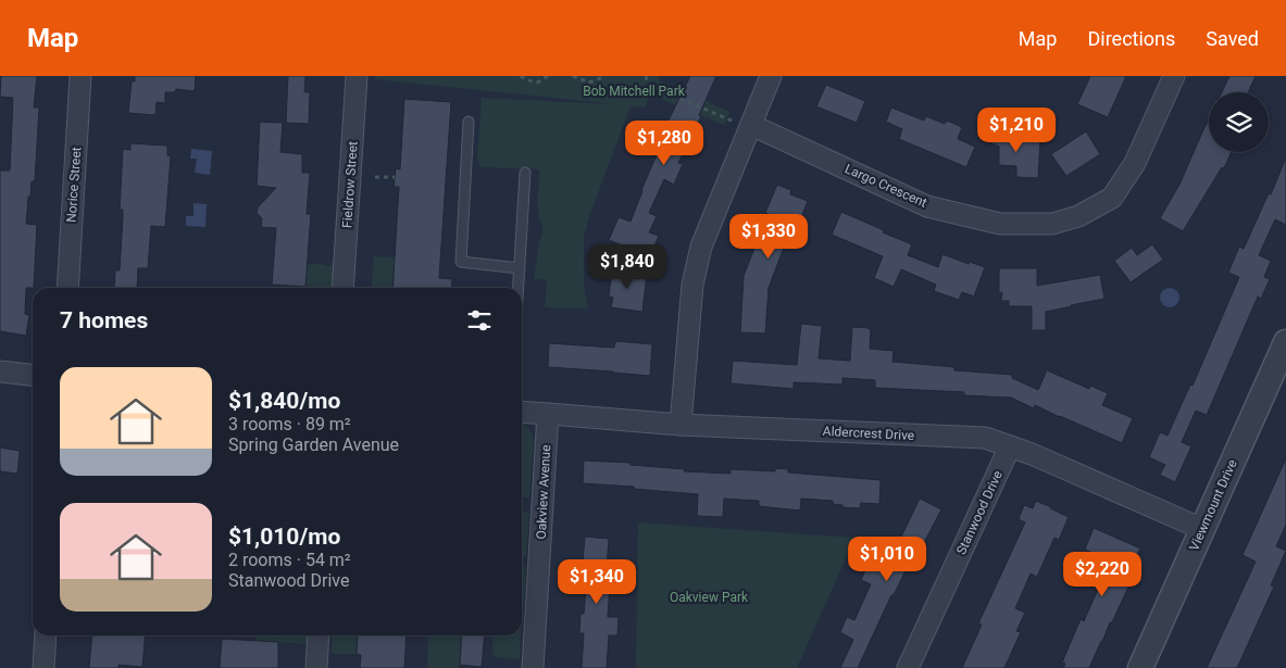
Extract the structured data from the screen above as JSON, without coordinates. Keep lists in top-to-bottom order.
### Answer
{
  "streets": {
    "street": [
      "Norice Street",
      "Fieldrow Street",
      "Largo Crescent",
      "Aldercrest Drive",
      "Oakview Avenue",
      "Viewmount Drive",
      "Stanwood Drive"
    ]
  },
  "crossings": [
    ["Aldercrest Drive", "Oakview Avenue"],
    ["Aldercrest Drive", "Viewmount Drive"],
    ["Aldercrest Drive", "Stanwood Drive"]
  ],
  "parks": ["Bob Mitchell Park", "Oakview Park"],
  "page": {
    "header": "Map",
    "nav": ["Map", "Directions", "Saved"],
    "price": [
      "$1,210",
      "$1,280",
      "$1,330",
      "$1,840",
      "$1,010",
      "$2,220",
      "$1,340"
    ],
    "heading": "7 homes",
    "list": [
      {
        "name": "$1,840/mo",
        "note": "3 rooms · 89 m² · Spring Garden Avenue"
      },
      {
        "name": "$1,010/mo",
        "note": "2 rooms · 54 m² · Stanwood Drive"
      }
    ]
  }
}
